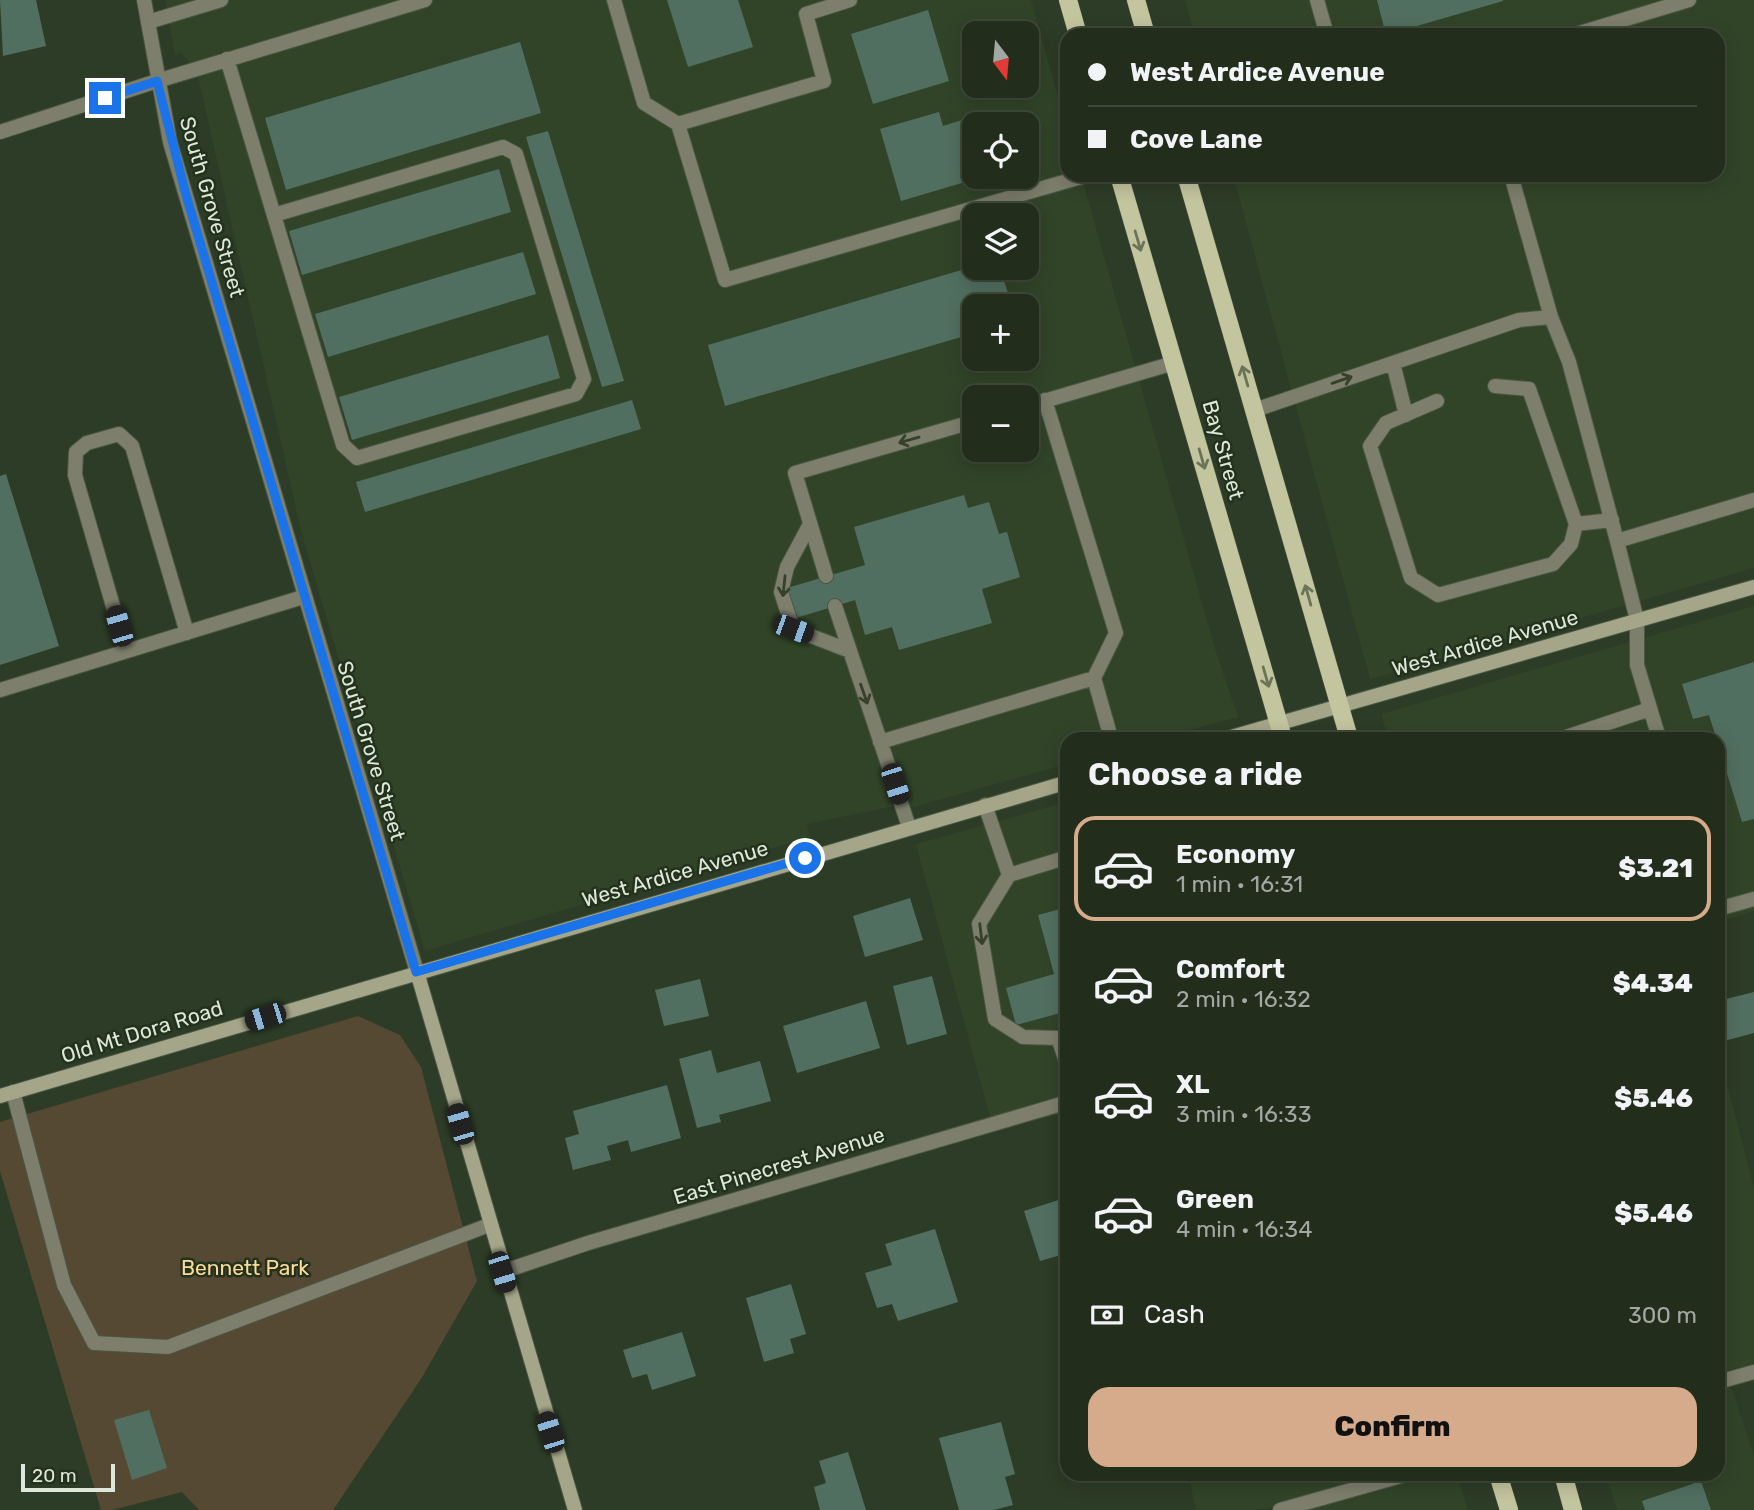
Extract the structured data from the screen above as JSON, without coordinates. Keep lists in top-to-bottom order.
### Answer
{
  "streets": {
    "main road": ["Bay Street"],
    "street": [
      "South Grove Street",
      "West Ardice Avenue",
      "Old Mt Dora Road",
      "East Pinecrest Avenue"
    ]
  },
  "crossings": [
    ["South Grove Street", "West Ardice Avenue"],
    ["South Grove Street", "Old Mt Dora Road"],
    ["South Grove Street", "East Pinecrest Avenue"],
    ["Bay Street", "West Ardice Avenue"],
    ["West Ardice Avenue", "Old Mt Dora Road"]
  ],
  "parks": ["Bennett Park"],
  "scale_bar": "20 m",
  "north": "bottom",
  "page": {
    "map_buttons": ["+", "−"],
    "banner": ["West Ardice Avenue", "Cove Lane"],
    "heading": "Choose a ride",
    "list": [
      {
        "name": "Economy",
        "note": "1 min · 16:31",
        "value": "$3.21"
      },
      {
        "name": "Comfort",
        "note": "2 min · 16:32",
        "value": "$4.34"
      },
      {
        "name": "XL",
        "note": "3 min · 16:33",
        "value": "$5.46"
      },
      {
        "name": "Green",
        "note": "4 min · 16:34",
        "value": "$5.46"
      }
    ],
    "pay": ["Cash", "300 m"],
    "buttons": "Confirm",
    "scale": "20 m"
  }
}
